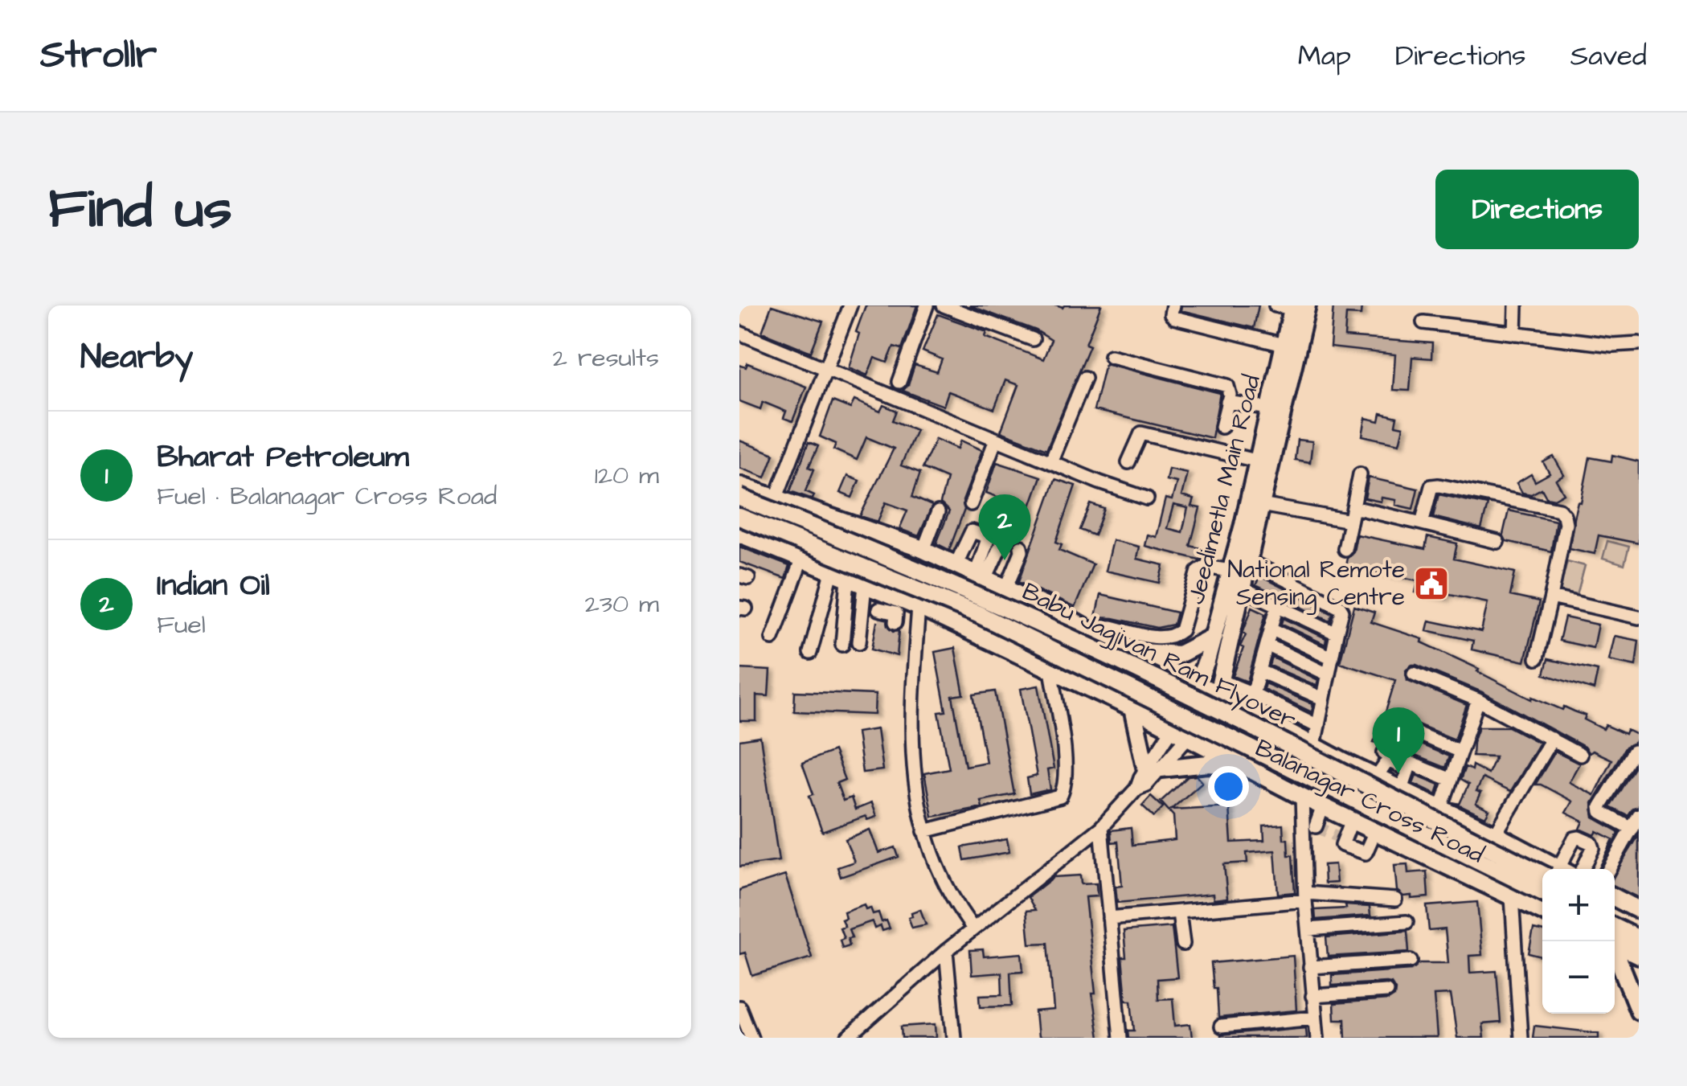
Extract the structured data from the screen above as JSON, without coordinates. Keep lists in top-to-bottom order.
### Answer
{
  "streets": {
    "main road": ["Jeedimetla Main Road", "Babu Jagjivan Ram Flyover", "Balanagar Cross Road"]
  },
  "crossings": [
    ["Jeedimetla Main Road", "Balanagar Cross Road"]
  ],
  "places": {
    "public building": ["National Remote Sensing Centre"]
  },
  "page": {
    "header": "Strollr",
    "nav": ["Map", "Directions", "Saved"],
    "buttons": "Directions",
    "title": "Find us",
    "heading": ["Nearby", "2 results"],
    "list": [
      {
        "mark": "1",
        "name": "Bharat Petroleum",
        "note": "Fuel · Balanagar Cross Road",
        "value": "120 m"
      },
      {
        "mark": "2",
        "name": "Indian Oil",
        "note": "Fuel",
        "value": "230 m"
      }
    ],
    "pins": ["2", "1"],
    "map_buttons": ["+", "−"]
  }
}
